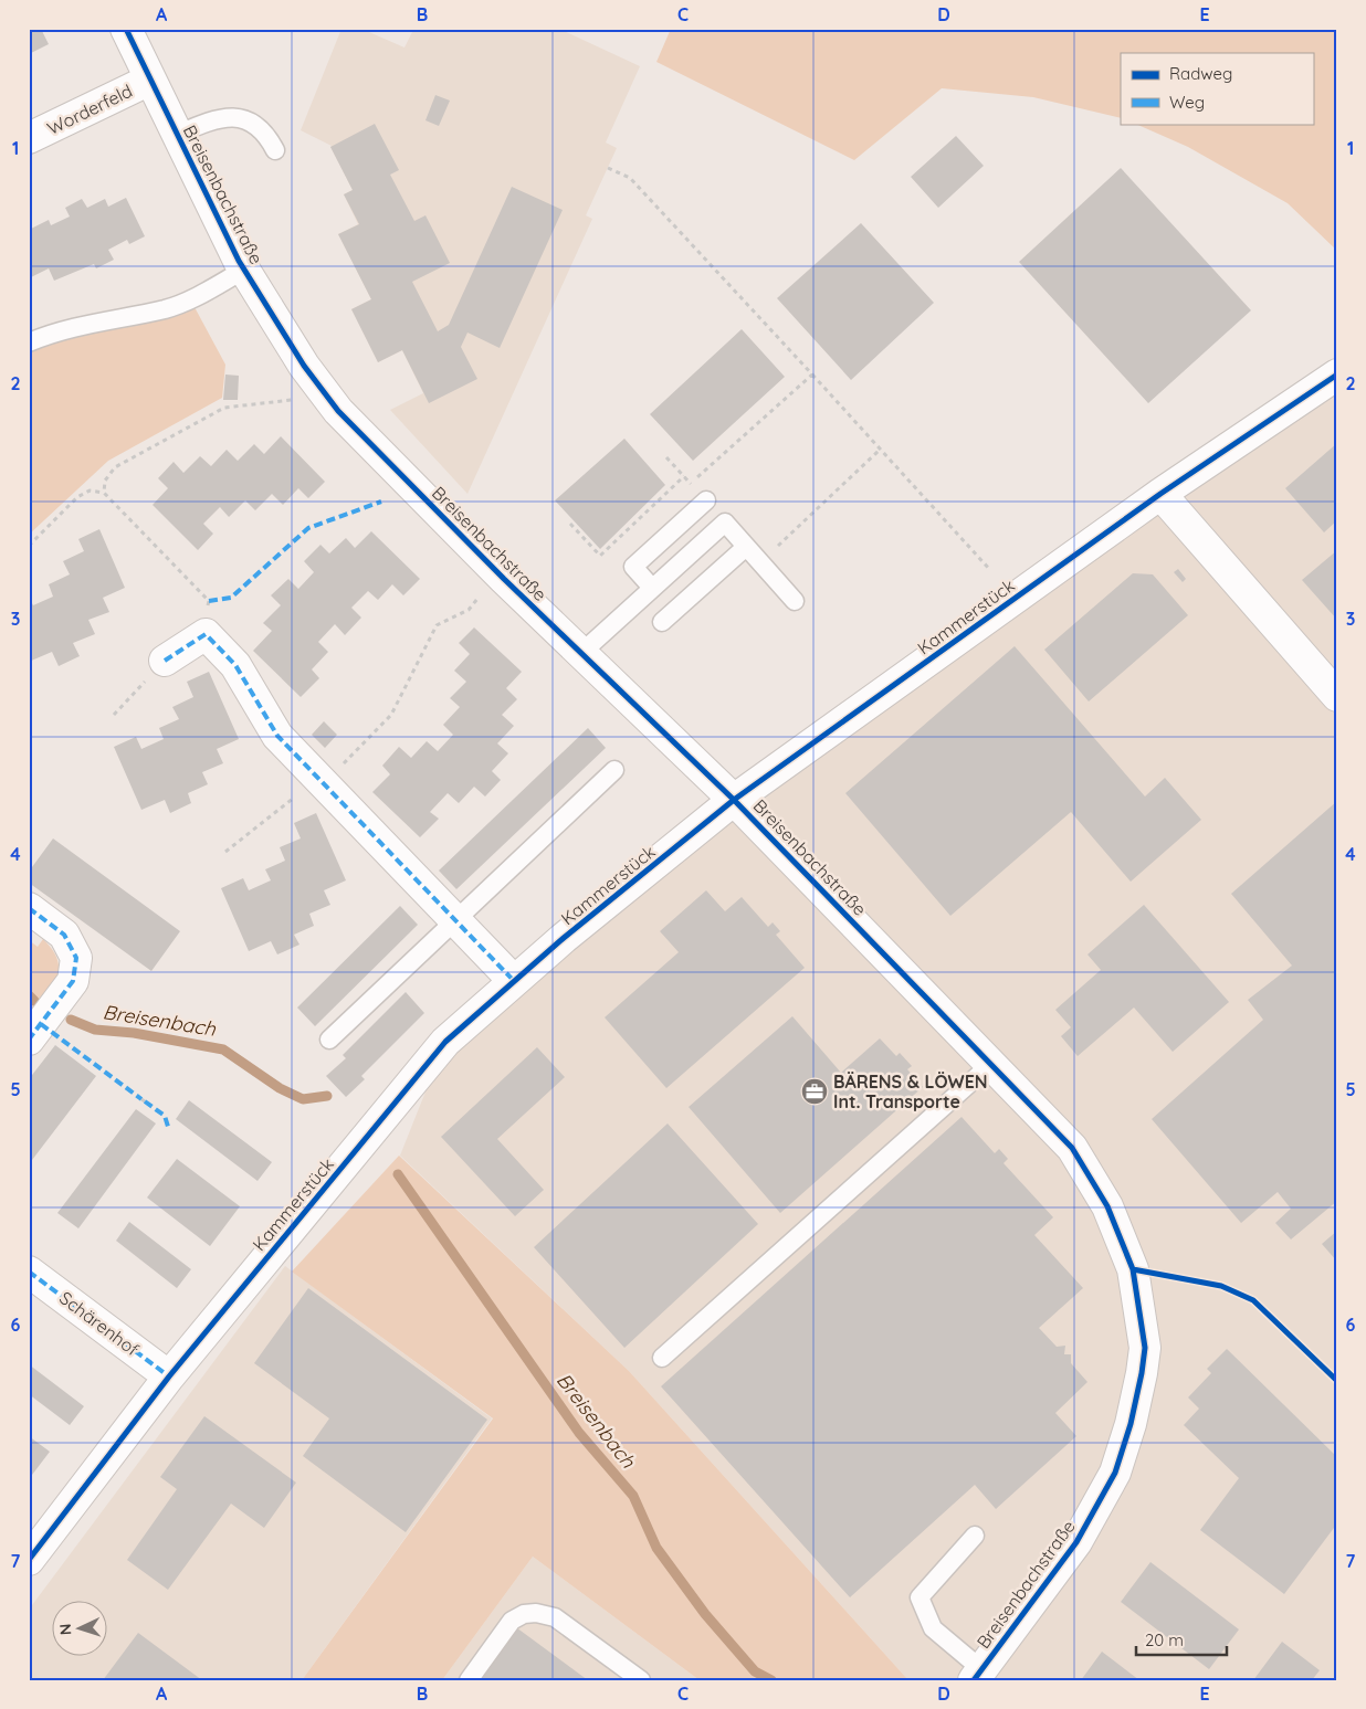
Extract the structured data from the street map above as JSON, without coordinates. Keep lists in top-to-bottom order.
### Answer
{
  "streets": {
    "street": [
      "Worderfeld",
      "Breisenbachstraße",
      "Kammerstück",
      "Schärenhof"
    ]
  },
  "crossings": [
    ["Worderfeld", "Breisenbachstraße"],
    ["Breisenbachstraße", "Kammerstück"],
    ["Kammerstück", "Schärenhof"]
  ],
  "water": ["Breisenbach"],
  "places": {
    "office": ["BÄRENS & LÖWEN Int. Transporte"]
  },
  "legend": ["Radweg", "Weg"],
  "scale_bar": "20 m",
  "north": "left",
  "grid": {
    "columns": [
      "A",
      "B",
      "C",
      "D",
      "E"
    ],
    "rows": [
      "1",
      "2",
      "3",
      "4",
      "5",
      "6",
      "7"
    ]
  }
}
